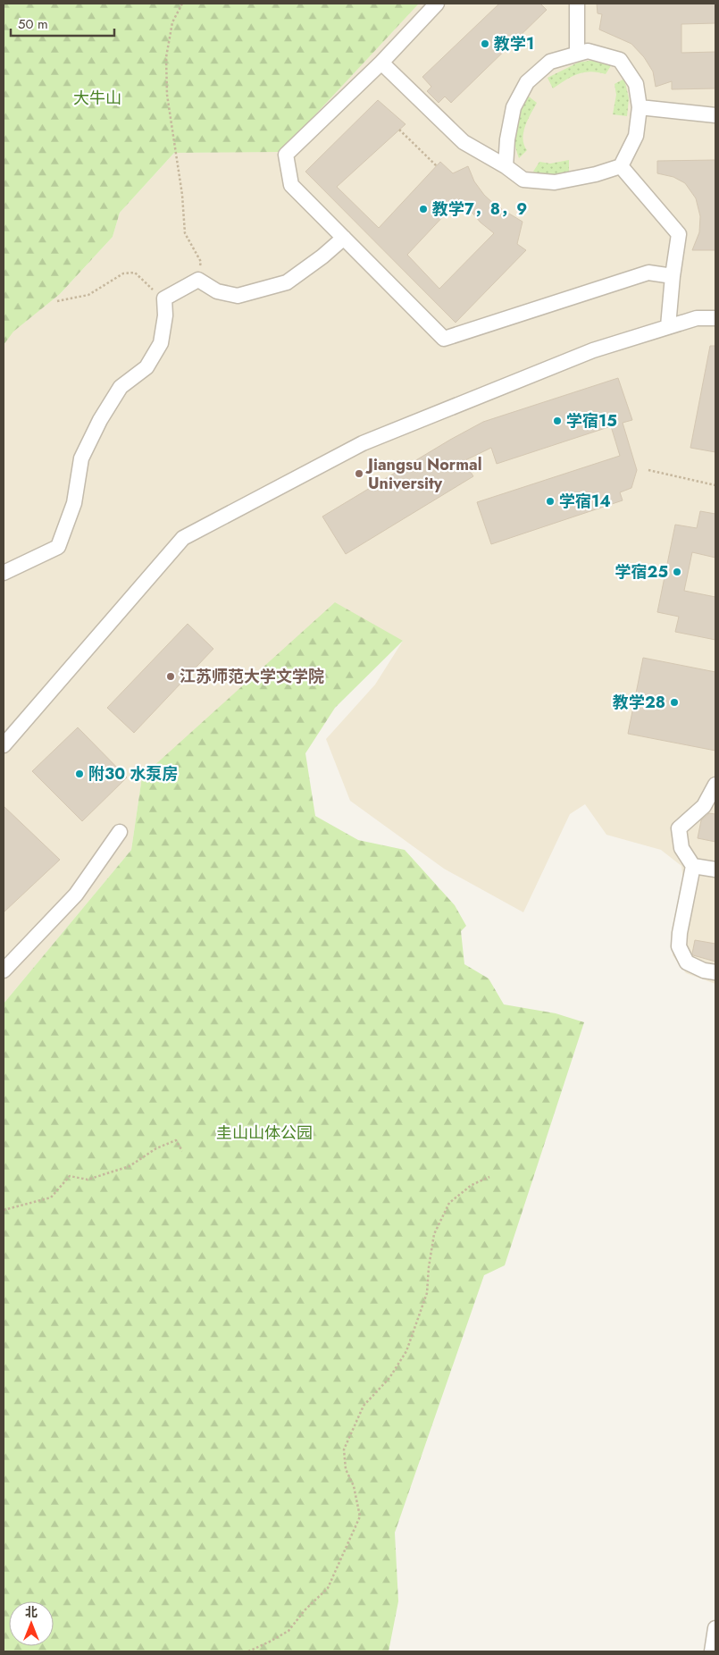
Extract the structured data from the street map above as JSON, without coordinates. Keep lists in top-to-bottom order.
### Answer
{
  "parks": ["大牛山", "圭山山体公园"],
  "places": [
    "教学1",
    "教学7，8，9",
    "学宿15",
    "Jiangsu Normal University",
    "学宿14",
    "学宿25",
    "江苏师范大学文学院",
    "教学28",
    "附30 水泵房"
  ],
  "scale_bar": "50 m",
  "north": "top"
}
